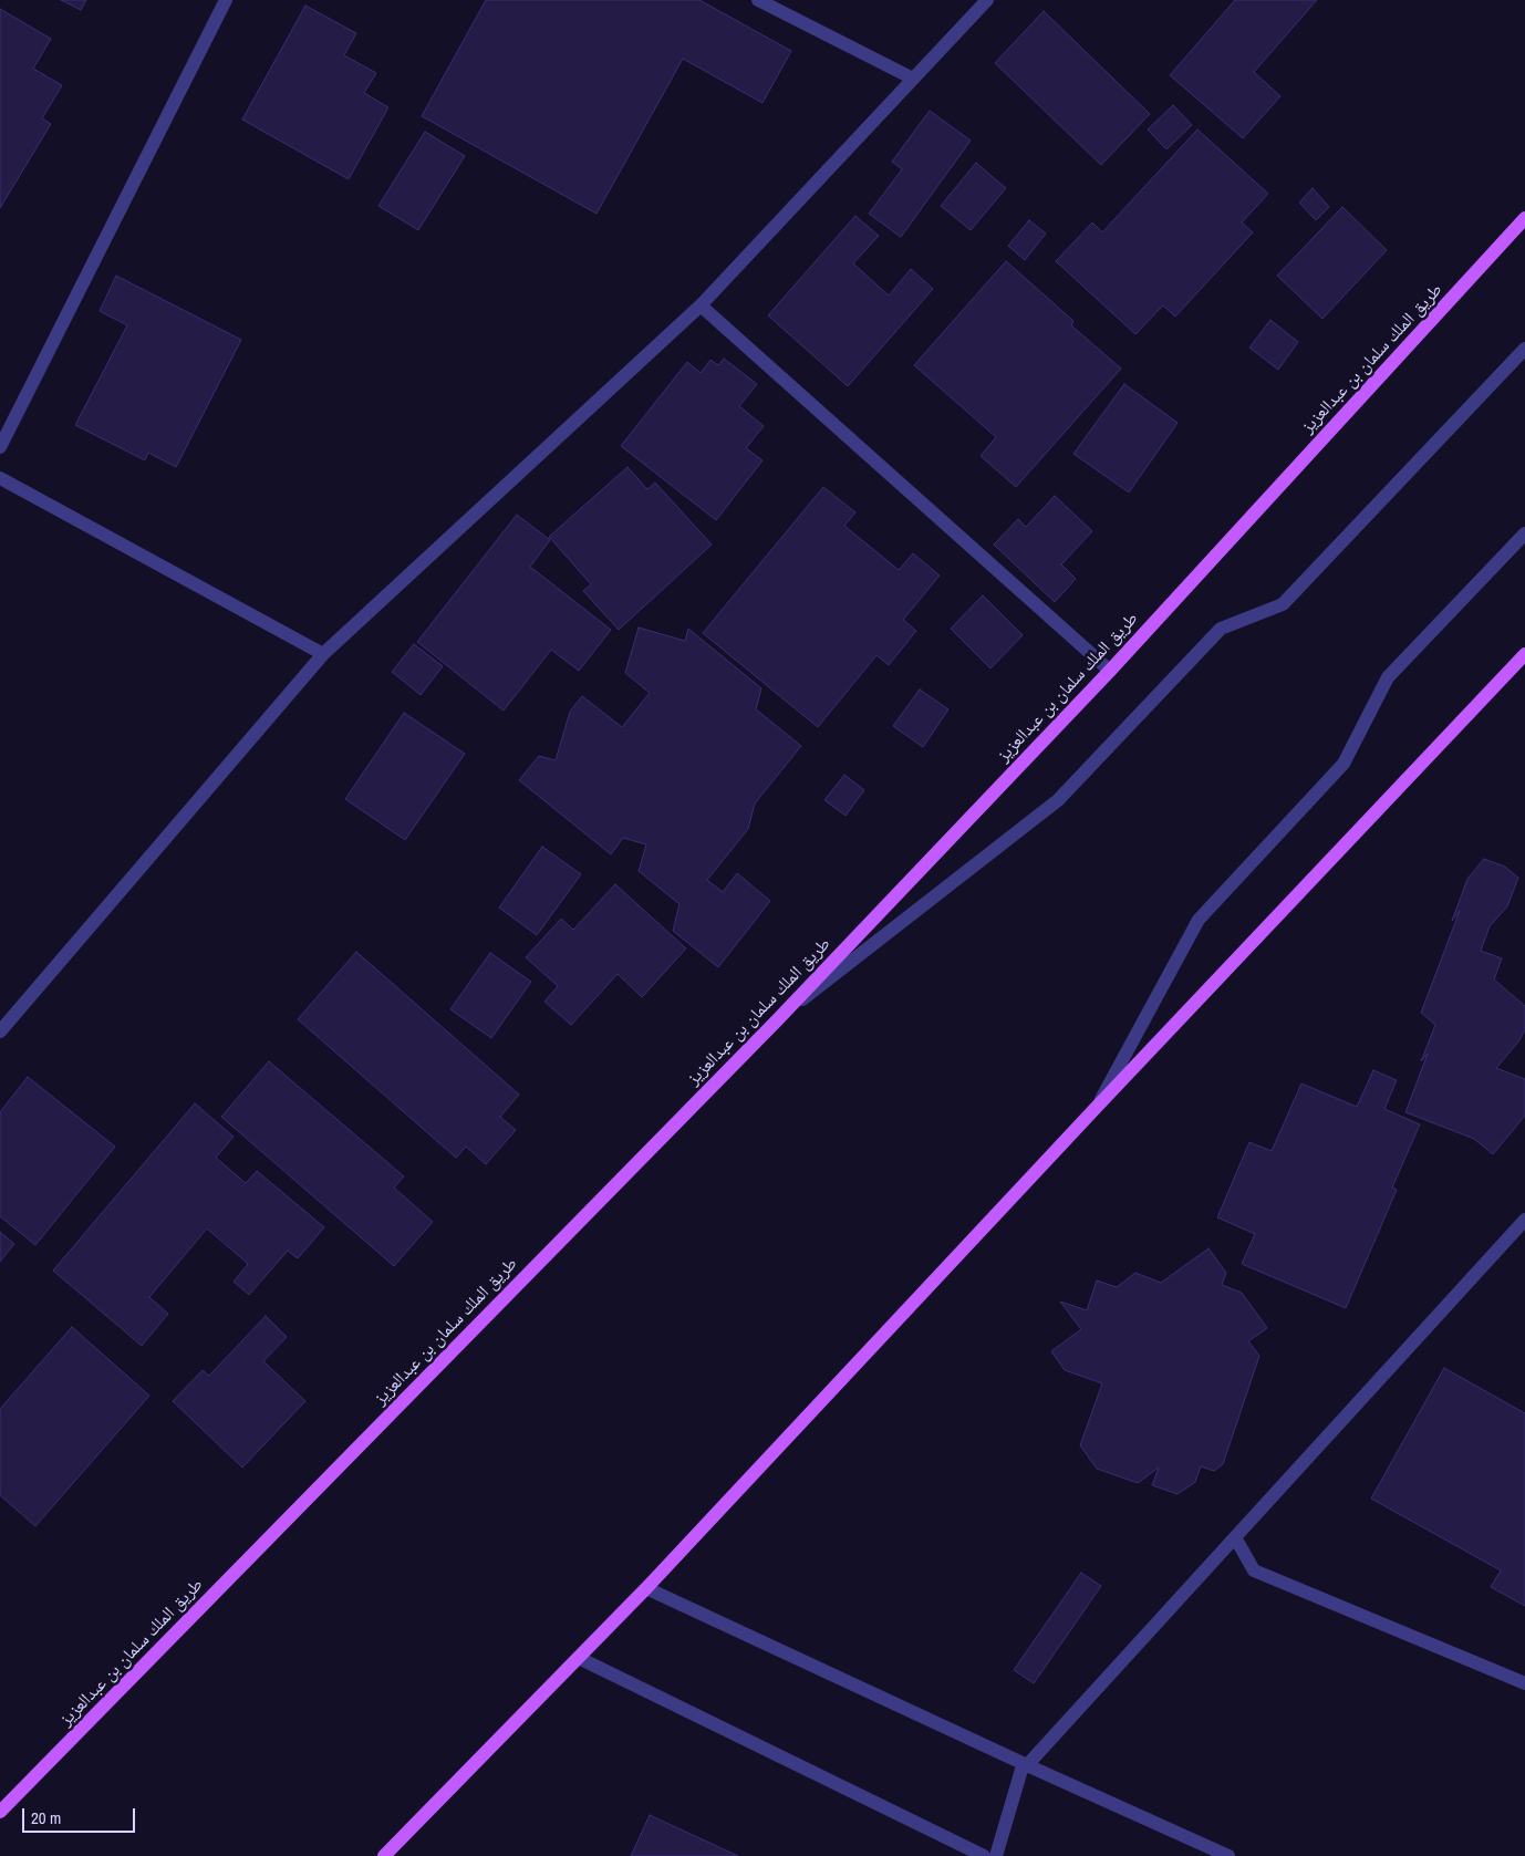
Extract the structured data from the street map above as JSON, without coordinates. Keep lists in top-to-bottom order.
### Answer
{
  "streets": {
    "main road": ["طريق الملك سلمان بن عبدالعزيز"]
  },
  "scale_bar": "20 m"
}
